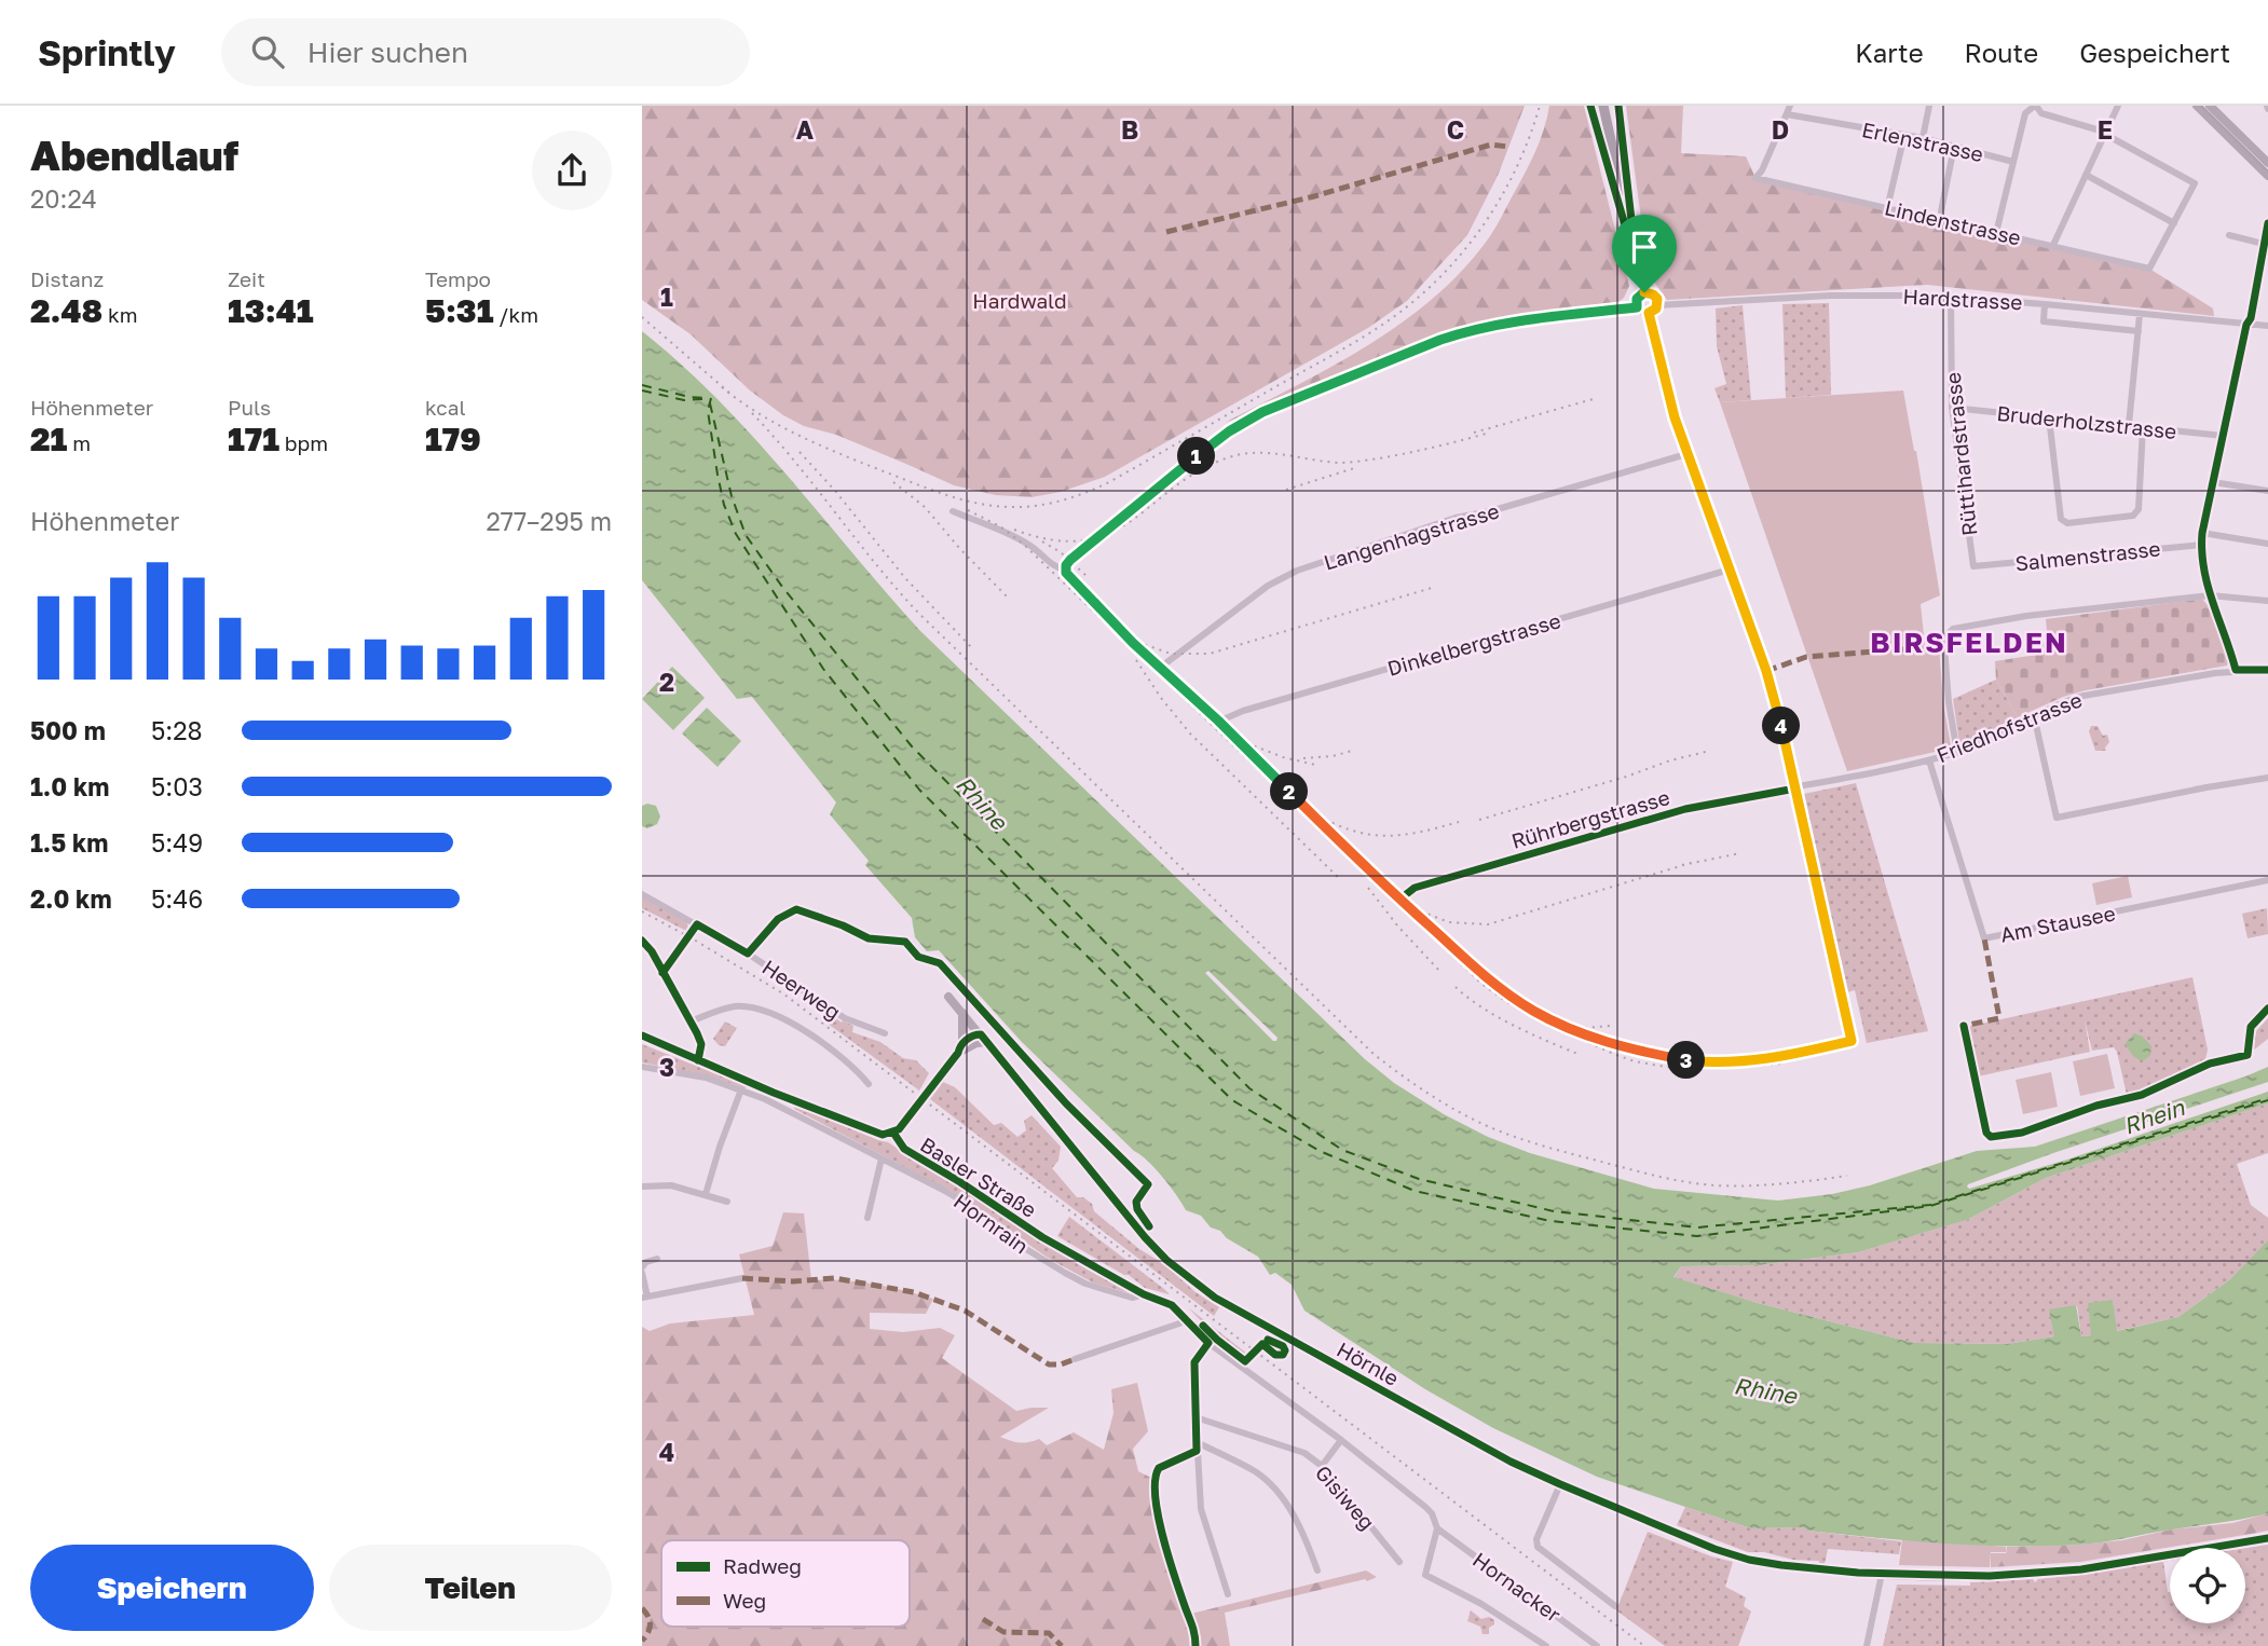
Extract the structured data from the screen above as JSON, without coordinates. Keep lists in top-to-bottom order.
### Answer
{
  "streets": {
    "main road": ["Basler Straße", "Hörnle"],
    "street": [
      "Erlenstrasse",
      "Lindenstrasse",
      "Hardstrasse",
      "Bruderholzstrasse",
      "Rüttihardstrasse",
      "Langenhagstrasse",
      "Salmenstrasse",
      "Dinkelbergstrasse",
      "Friedhofstrasse",
      "Rührbergstrasse",
      "Am Stausee",
      "Heerweg",
      "Hornrain",
      "Gisiweg",
      "Hornacker"
    ]
  },
  "crossings": [
    ["Erlenstrasse", "Lindenstrasse"],
    ["Hardstrasse", "Rüttihardstrasse"],
    ["Bruderholzstrasse", "Rüttihardstrasse"],
    ["Rüttihardstrasse", "Salmenstrasse"],
    ["Friedhofstrasse", "Rührbergstrasse"],
    ["Friedhofstrasse", "Am Stausee"],
    ["Basler Straße", "Hornrain"],
    ["Basler Straße", "Hornacker"]
  ],
  "districts": ["BIRSFELDEN"],
  "water": ["Rhine", "Rhein"],
  "parks": ["Hardwald"],
  "legend": ["Radweg", "Weg"],
  "page": {
    "header": "Sprintly",
    "search": "Hier suchen",
    "nav": ["Karte", "Route", "Gespeichert"],
    "heading": ["Abendlauf", "20:24"],
    "stats": [
      ["Distanz", "2.48 km"],
      ["Zeit", "13:41"],
      ["Tempo", "5:31 /km"],
      ["Höhenmeter", "21 m"],
      ["Puls", "171 bpm"],
      ["kcal", "179"]
    ],
    "pins": [
      "1",
      "4",
      "2",
      "3"
    ],
    "chart": ["Höhenmeter", "277–295 m"],
    "list": [
      {
        "name": "500 m",
        "note": "5:28"
      },
      {
        "name": "1.0 km",
        "note": "5:03"
      },
      {
        "name": "1.5 km",
        "note": "5:49"
      },
      {
        "name": "2.0 km",
        "note": "5:46"
      }
    ],
    "buttons": ["Speichern", "Teilen"]
  },
  "grid": {
    "columns": [
      "A",
      "B",
      "C",
      "D",
      "E"
    ],
    "rows": [
      "1",
      "2",
      "3",
      "4"
    ]
  }
}
